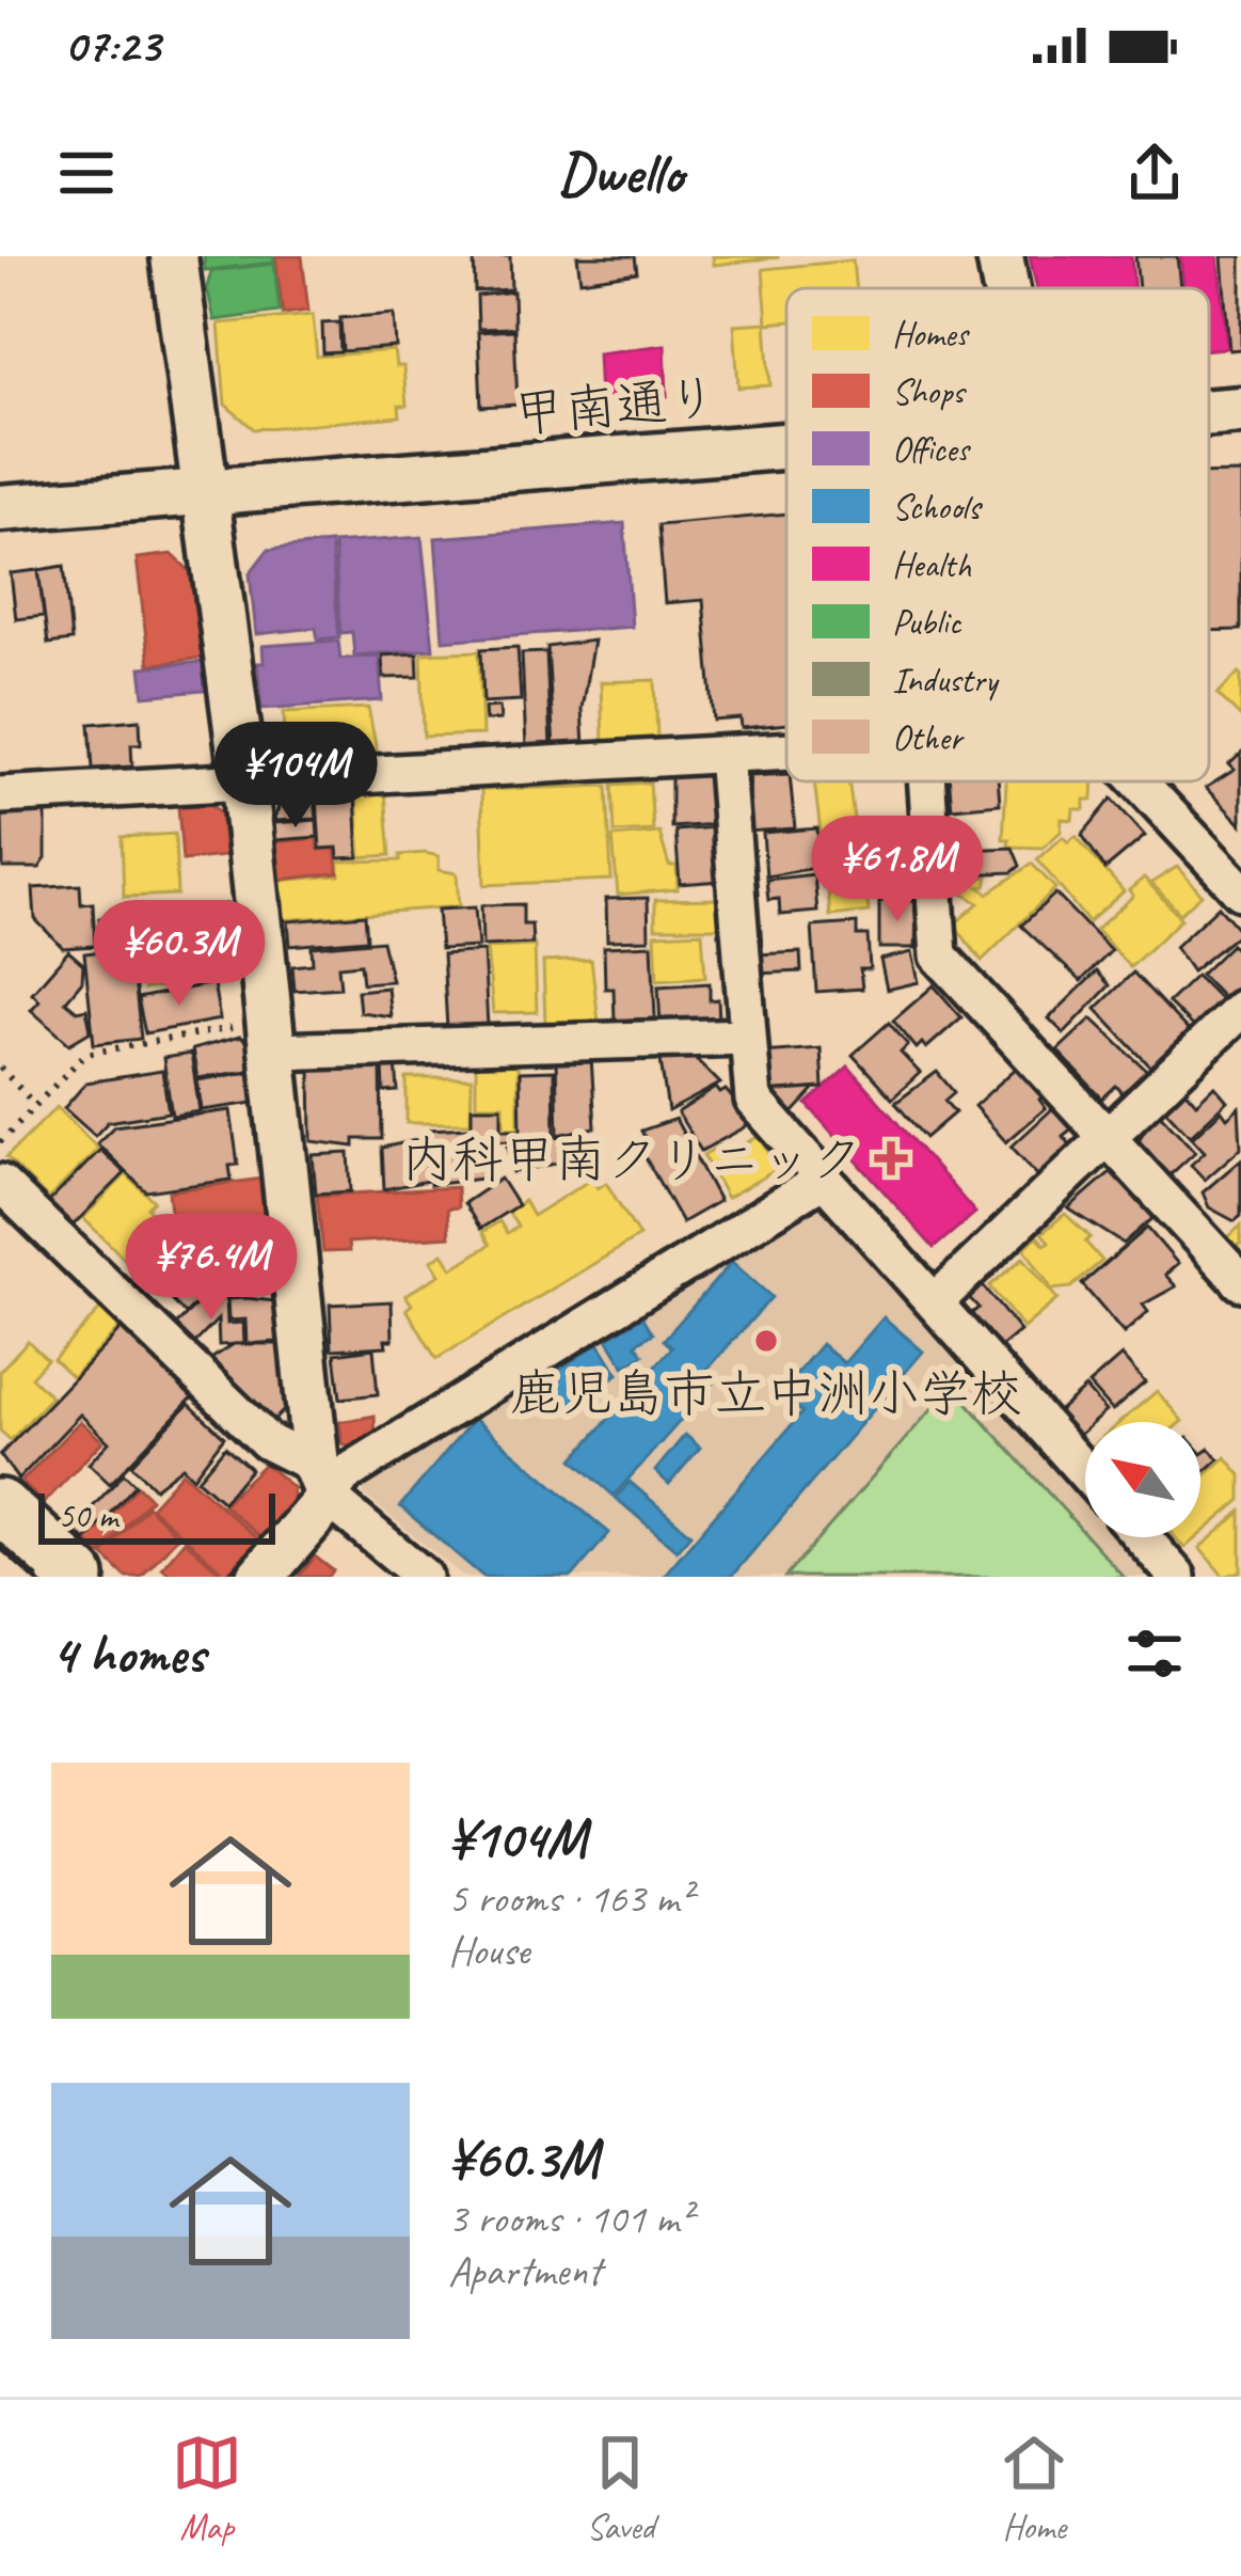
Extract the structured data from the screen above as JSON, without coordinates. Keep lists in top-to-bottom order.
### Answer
{
  "streets": {
    "street": ["甲南通り"]
  },
  "places": {
    "health": ["内科甲南クリニック"],
    "other": ["鹿児島市立中洲小学校"]
  },
  "legend": [
    "Homes",
    "Shops",
    "Offices",
    "Schools",
    "Health",
    "Public",
    "Industry",
    "Other"
  ],
  "scale_bar": "50 m",
  "north": "top left",
  "page": {
    "status": "07:23",
    "header": "Dwello",
    "price": [
      "¥104M",
      "¥61.8M",
      "¥60.3M",
      "¥76.4M"
    ],
    "scale": "50 m",
    "heading": "4 homes",
    "list": [
      {
        "name": "¥104M",
        "note": "5 rooms · 163 m² · House"
      },
      {
        "name": "¥60.3M",
        "note": "3 rooms · 101 m² · Apartment"
      }
    ],
    "tabs": ["Map", "Saved", "Home"]
  }
}
